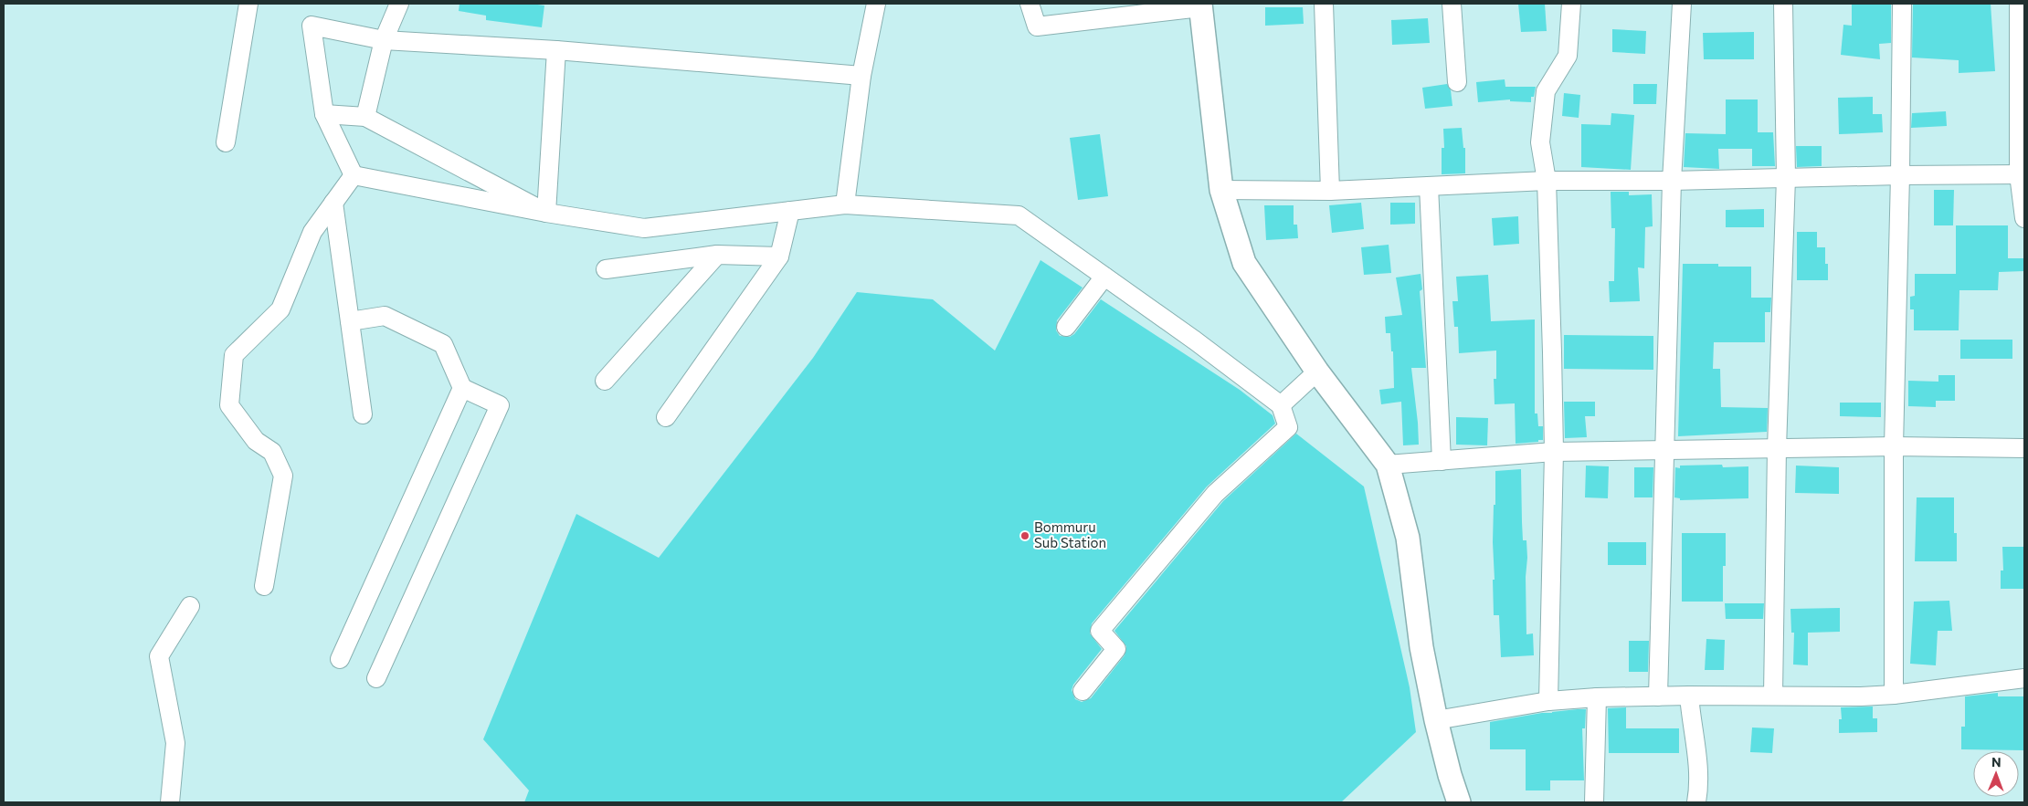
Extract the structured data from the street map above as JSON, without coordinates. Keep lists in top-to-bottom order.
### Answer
{
  "places": ["Bommuru Sub Station"],
  "north": "top"
}
